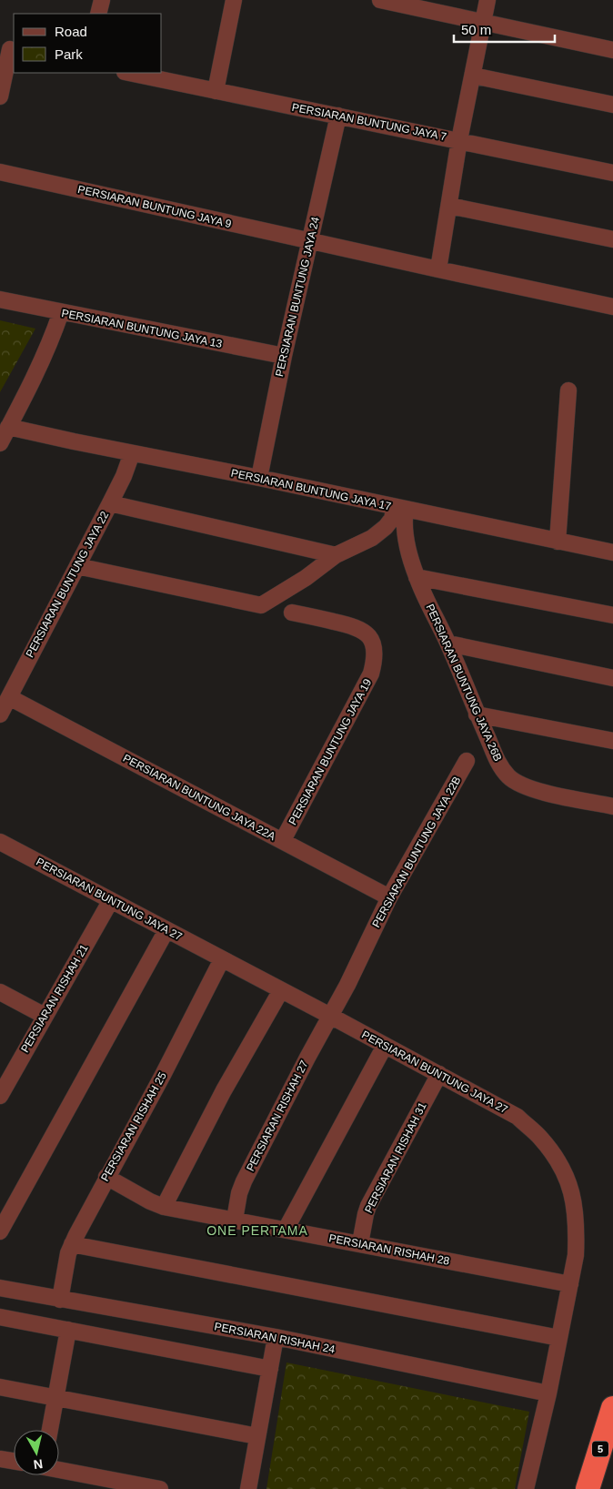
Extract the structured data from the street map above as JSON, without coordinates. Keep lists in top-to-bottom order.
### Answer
{
  "streets": {
    "highway": ["5"],
    "street": [
      "PERSIARAN BUNTUNG JAYA 7",
      "PERSIARAN BUNTUNG JAYA 9",
      "PERSIARAN BUNTUNG JAYA 24",
      "PERSIARAN BUNTUNG JAYA 13",
      "PERSIARAN BUNTUNG JAYA 17",
      "PERSIARAN BUNTUNG JAYA 22",
      "PERSIARAN BUNTUNG JAYA 26B",
      "PERSIARAN BUNTUNG JAYA 19",
      "PERSIARAN BUNTUNG JAYA 22A",
      "PERSIARAN BUNTUNG JAYA 22B",
      "PERSIARAN BUNTUNG JAYA 27",
      "PERSIARAN RISHAH 21",
      "PERSIARAN RISHAH 27",
      "PERSIARAN RISHAH 25",
      "PERSIARAN RISHAH 31",
      "PERSIARAN RISHAH 28",
      "PERSIARAN RISHAH 24"
    ]
  },
  "crossings": [
    ["PERSIARAN BUNTUNG JAYA 7", "PERSIARAN BUNTUNG JAYA 24"],
    ["PERSIARAN BUNTUNG JAYA 9", "PERSIARAN BUNTUNG JAYA 24"],
    ["PERSIARAN BUNTUNG JAYA 24", "PERSIARAN BUNTUNG JAYA 13"],
    ["PERSIARAN BUNTUNG JAYA 24", "PERSIARAN BUNTUNG JAYA 17"],
    ["PERSIARAN BUNTUNG JAYA 17", "PERSIARAN BUNTUNG JAYA 22"],
    ["PERSIARAN BUNTUNG JAYA 17", "PERSIARAN BUNTUNG JAYA 26B"],
    ["PERSIARAN BUNTUNG JAYA 22", "PERSIARAN BUNTUNG JAYA 22A"],
    ["PERSIARAN BUNTUNG JAYA 19", "PERSIARAN BUNTUNG JAYA 22A"],
    ["PERSIARAN BUNTUNG JAYA 22A", "PERSIARAN BUNTUNG JAYA 22B"],
    ["PERSIARAN BUNTUNG JAYA 22B", "PERSIARAN BUNTUNG JAYA 27"],
    ["PERSIARAN BUNTUNG JAYA 22B", "PERSIARAN RISHAH 27"],
    ["PERSIARAN BUNTUNG JAYA 27", "PERSIARAN RISHAH 21"],
    ["PERSIARAN BUNTUNG JAYA 27", "PERSIARAN RISHAH 27"],
    ["PERSIARAN BUNTUNG JAYA 27", "PERSIARAN RISHAH 25"],
    ["PERSIARAN BUNTUNG JAYA 27", "PERSIARAN RISHAH 31"],
    ["PERSIARAN BUNTUNG JAYA 27", "PERSIARAN RISHAH 28"],
    ["PERSIARAN BUNTUNG JAYA 27", "PERSIARAN RISHAH 24"],
    ["PERSIARAN RISHAH 27", "PERSIARAN RISHAH 28"],
    ["PERSIARAN RISHAH 25", "PERSIARAN RISHAH 28"],
    ["PERSIARAN RISHAH 25", "PERSIARAN RISHAH 24"],
    ["PERSIARAN RISHAH 31", "PERSIARAN RISHAH 28"]
  ],
  "districts": ["ONE PERTAMA"],
  "legend": ["Road", "Park"],
  "scale_bar": "50 m",
  "north": "bottom"
}
